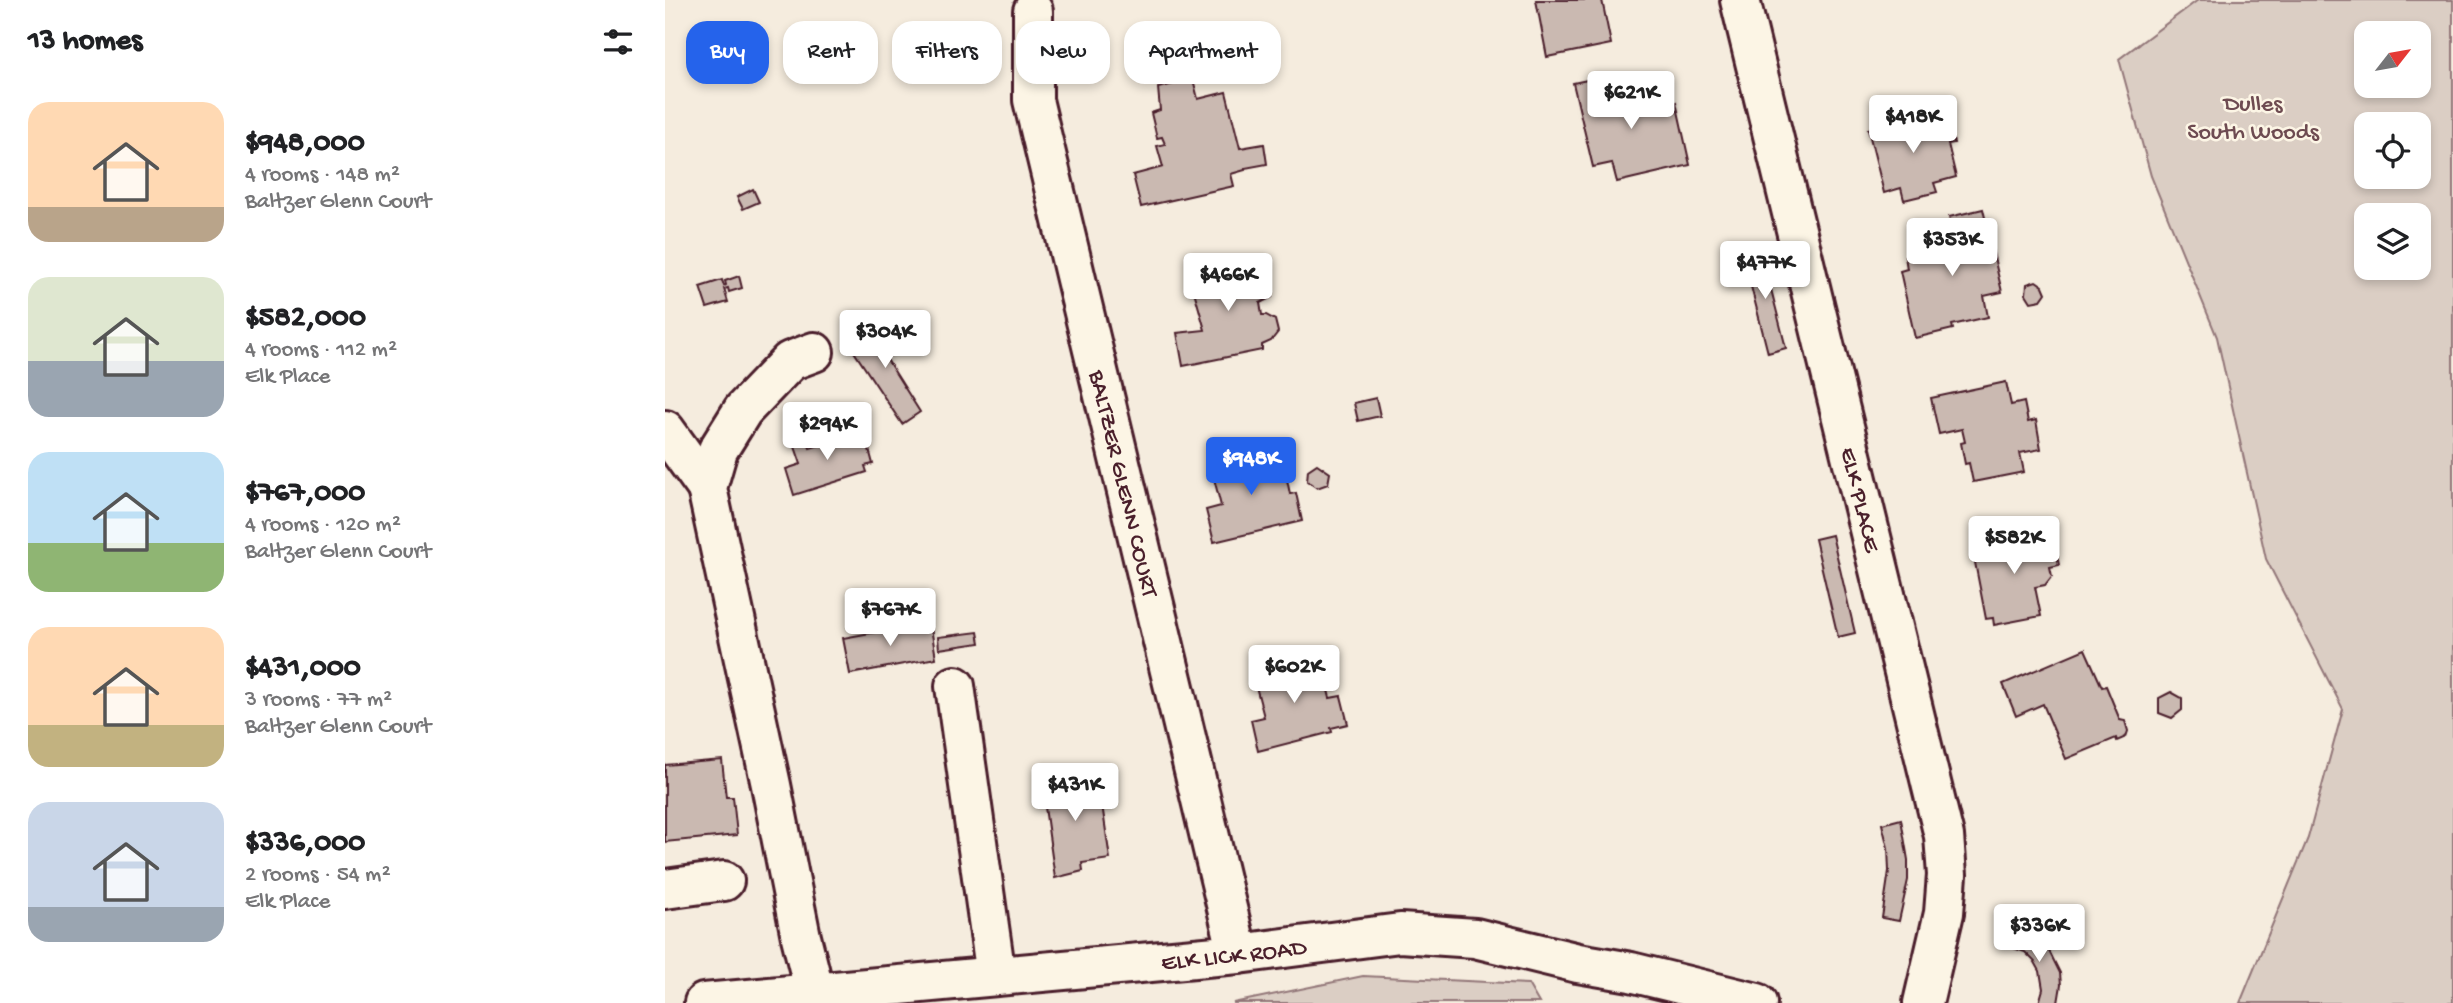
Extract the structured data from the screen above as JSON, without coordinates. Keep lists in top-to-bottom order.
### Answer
{
  "streets": {
    "street": ["BALTZER GLENN COURT", "ELK PLACE", "ELK LICK ROAD"]
  },
  "crossings": [
    ["BALTZER GLENN COURT", "ELK LICK ROAD"]
  ],
  "parks": ["Dulles South Woods"],
  "north": "top right",
  "page": {
    "heading": "13 homes",
    "chip": [
      "Buy",
      "Rent",
      "Filters",
      "New",
      "Apartment"
    ],
    "price": [
      "$621K",
      "$418K",
      "$353K",
      "$477K",
      "$466K",
      "$304K",
      "$294K",
      "$948K",
      "$582K",
      "$767K",
      "$602K",
      "$431K",
      "$336K"
    ],
    "list": [
      {
        "name": "$948,000",
        "note": "4 rooms · 148 m² · Baltzer Glenn Court"
      },
      {
        "name": "$582,000",
        "note": "4 rooms · 112 m² · Elk Place"
      },
      {
        "name": "$767,000",
        "note": "4 rooms · 120 m² · Baltzer Glenn Court"
      },
      {
        "name": "$431,000",
        "note": "3 rooms · 77 m² · Baltzer Glenn Court"
      },
      {
        "name": "$336,000",
        "note": "2 rooms · 54 m² · Elk Place"
      }
    ]
  }
}
